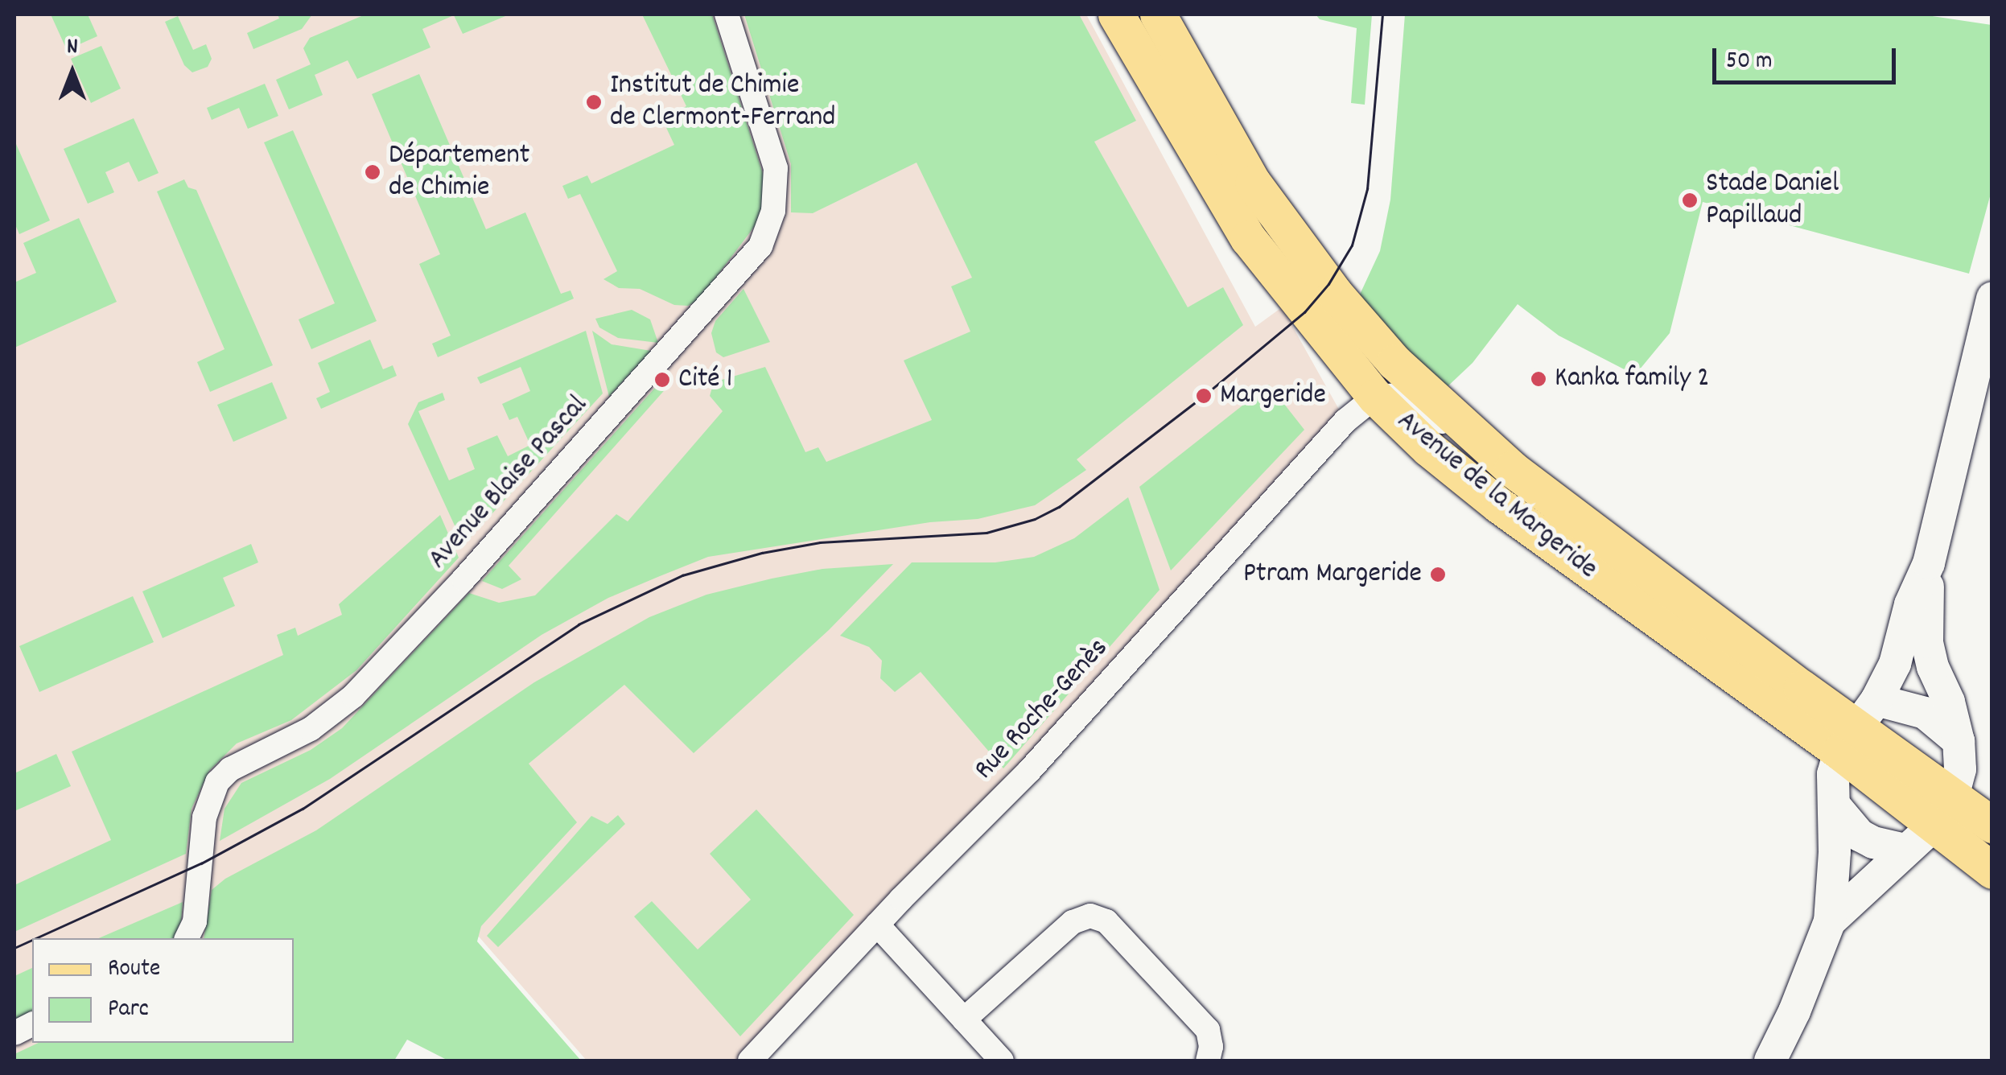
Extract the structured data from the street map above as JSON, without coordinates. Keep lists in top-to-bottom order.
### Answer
{
  "streets": {
    "main road": ["Avenue de la Margeride"],
    "street": ["Avenue Blaise Pascal", "Rue Roche-Genès"]
  },
  "crossings": [
    ["Avenue de la Margeride", "Rue Roche-Genès"]
  ],
  "places": [
    "Institut de Chimie de Clermont-Ferrand",
    "Département de Chimie",
    "Stade Daniel Papillaud",
    "Kanka family 2",
    "Cité 1",
    "Margeride",
    "Ptram Margeride"
  ],
  "legend": ["Route", "Parc"],
  "scale_bar": "50 m",
  "north": "top"
}
